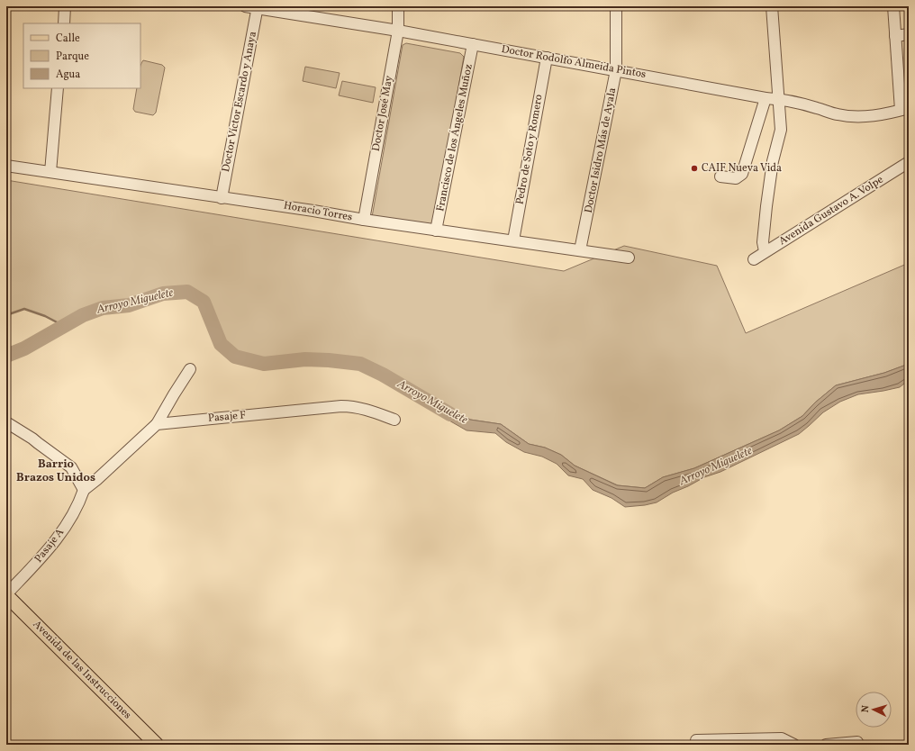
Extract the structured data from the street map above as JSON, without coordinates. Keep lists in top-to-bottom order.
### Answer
{
  "streets": {
    "main road": ["Avenida de las Instrucciones"],
    "street": [
      "Doctor Rodolfo Almeida Pintos",
      "Doctor Víctor Escardo y Anaya",
      "Doctor José May",
      "Francisco de los Ángeles Muñoz",
      "Pedro de Soto y Romero",
      "Doctor Isidro Más de Ayala",
      "Avenida Gustavo A. Volpe",
      "Horacio Torres",
      "Pasaje F",
      "Pasaje A"
    ]
  },
  "crossings": [
    ["Doctor Rodolfo Almeida Pintos", "Doctor Víctor Escardo y Anaya"],
    ["Doctor Rodolfo Almeida Pintos", "Doctor José May"],
    ["Doctor Rodolfo Almeida Pintos", "Francisco de los Ángeles Muñoz"],
    ["Doctor Rodolfo Almeida Pintos", "Pedro de Soto y Romero"],
    ["Doctor Rodolfo Almeida Pintos", "Doctor Isidro Más de Ayala"],
    ["Doctor Víctor Escardo y Anaya", "Horacio Torres"],
    ["Doctor José May", "Horacio Torres"],
    ["Francisco de los Ángeles Muñoz", "Horacio Torres"],
    ["Pedro de Soto y Romero", "Horacio Torres"],
    ["Doctor Isidro Más de Ayala", "Horacio Torres"],
    ["Pasaje A", "Avenida de las Instrucciones"]
  ],
  "districts": ["Barrio Brazos Unidos"],
  "water": ["Arroyo Miguelete"],
  "places": ["CAIF Nueva Vida"],
  "legend": ["Calle", "Parque", "Agua"],
  "north": "left"
}
